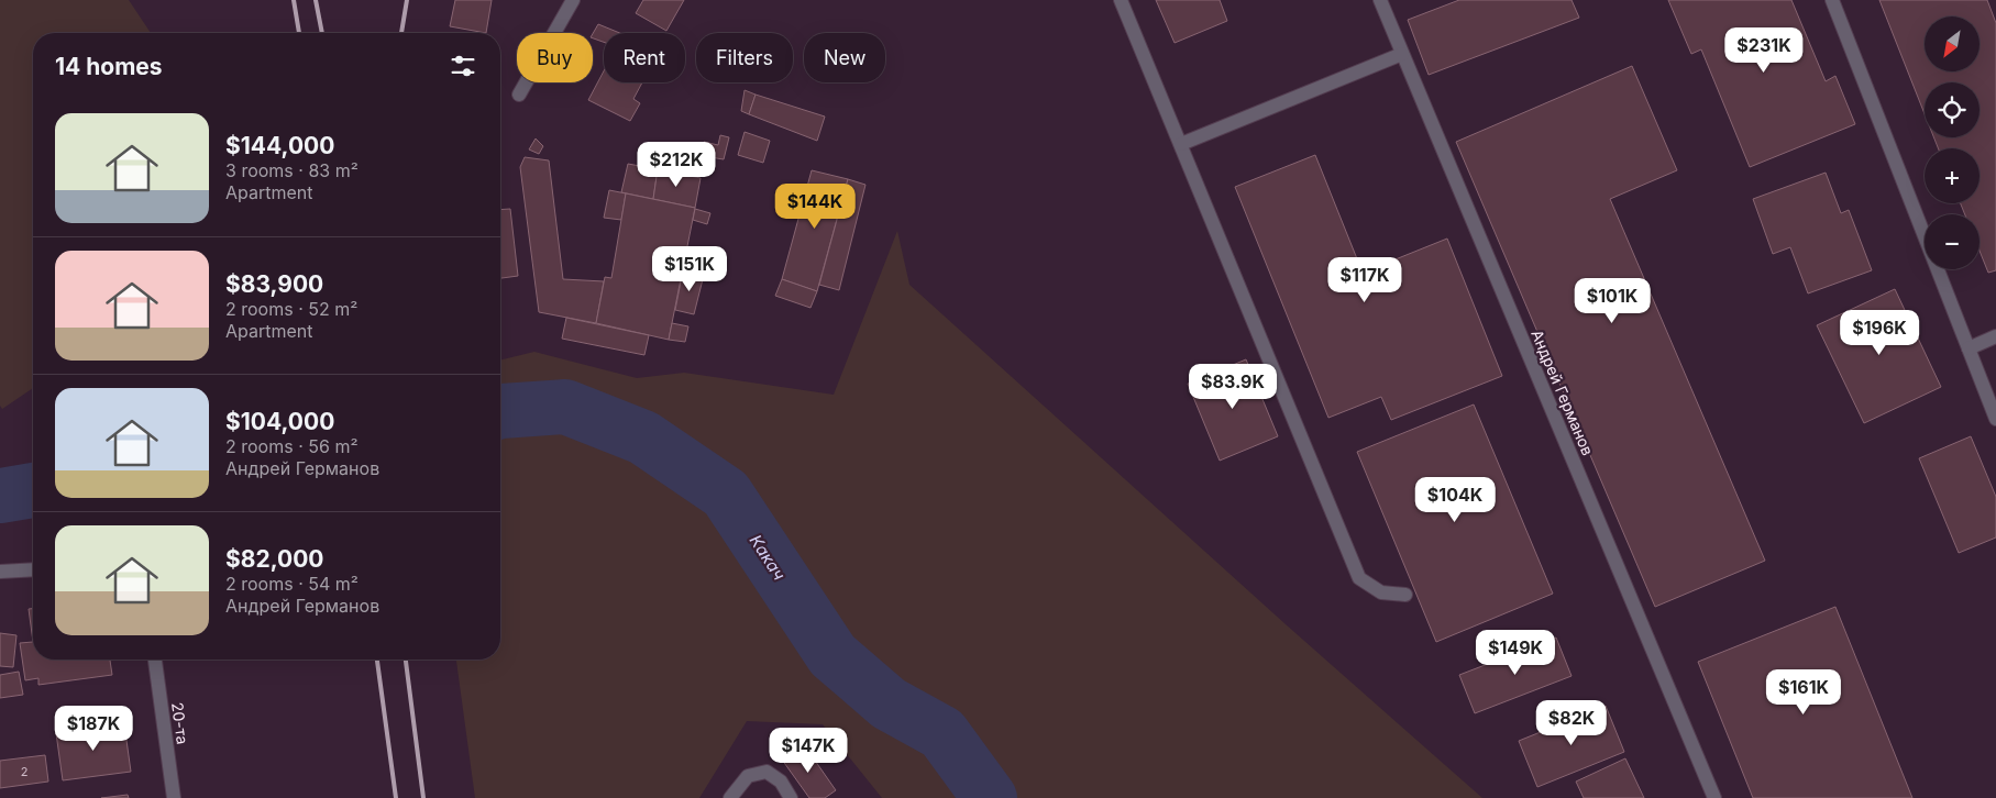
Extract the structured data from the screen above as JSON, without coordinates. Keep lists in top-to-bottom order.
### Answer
{
  "streets": {
    "street": ["Андрей Германов", "20-та"]
  },
  "water": ["Какач"],
  "house_numbers": ["2"],
  "north": "bottom left",
  "page": {
    "map_buttons": ["+", "−"],
    "price": [
      "$231K",
      "$212K",
      "$144K",
      "$151K",
      "$117K",
      "$101K",
      "$196K",
      "$83.9K",
      "$104K",
      "$149K",
      "$161K",
      "$82K",
      "$187K",
      "$147K"
    ],
    "chip": [
      "Buy",
      "Rent",
      "Filters",
      "New"
    ],
    "heading": "14 homes",
    "list": [
      {
        "name": "$144,000",
        "note": "3 rooms · 83 m² · Apartment"
      },
      {
        "name": "$83,900",
        "note": "2 rooms · 52 m² · Apartment"
      },
      {
        "name": "$104,000",
        "note": "2 rooms · 56 m² · Андрей Германов"
      },
      {
        "name": "$82,000",
        "note": "2 rooms · 54 m² · Андрей Германов"
      }
    ]
  }
}
